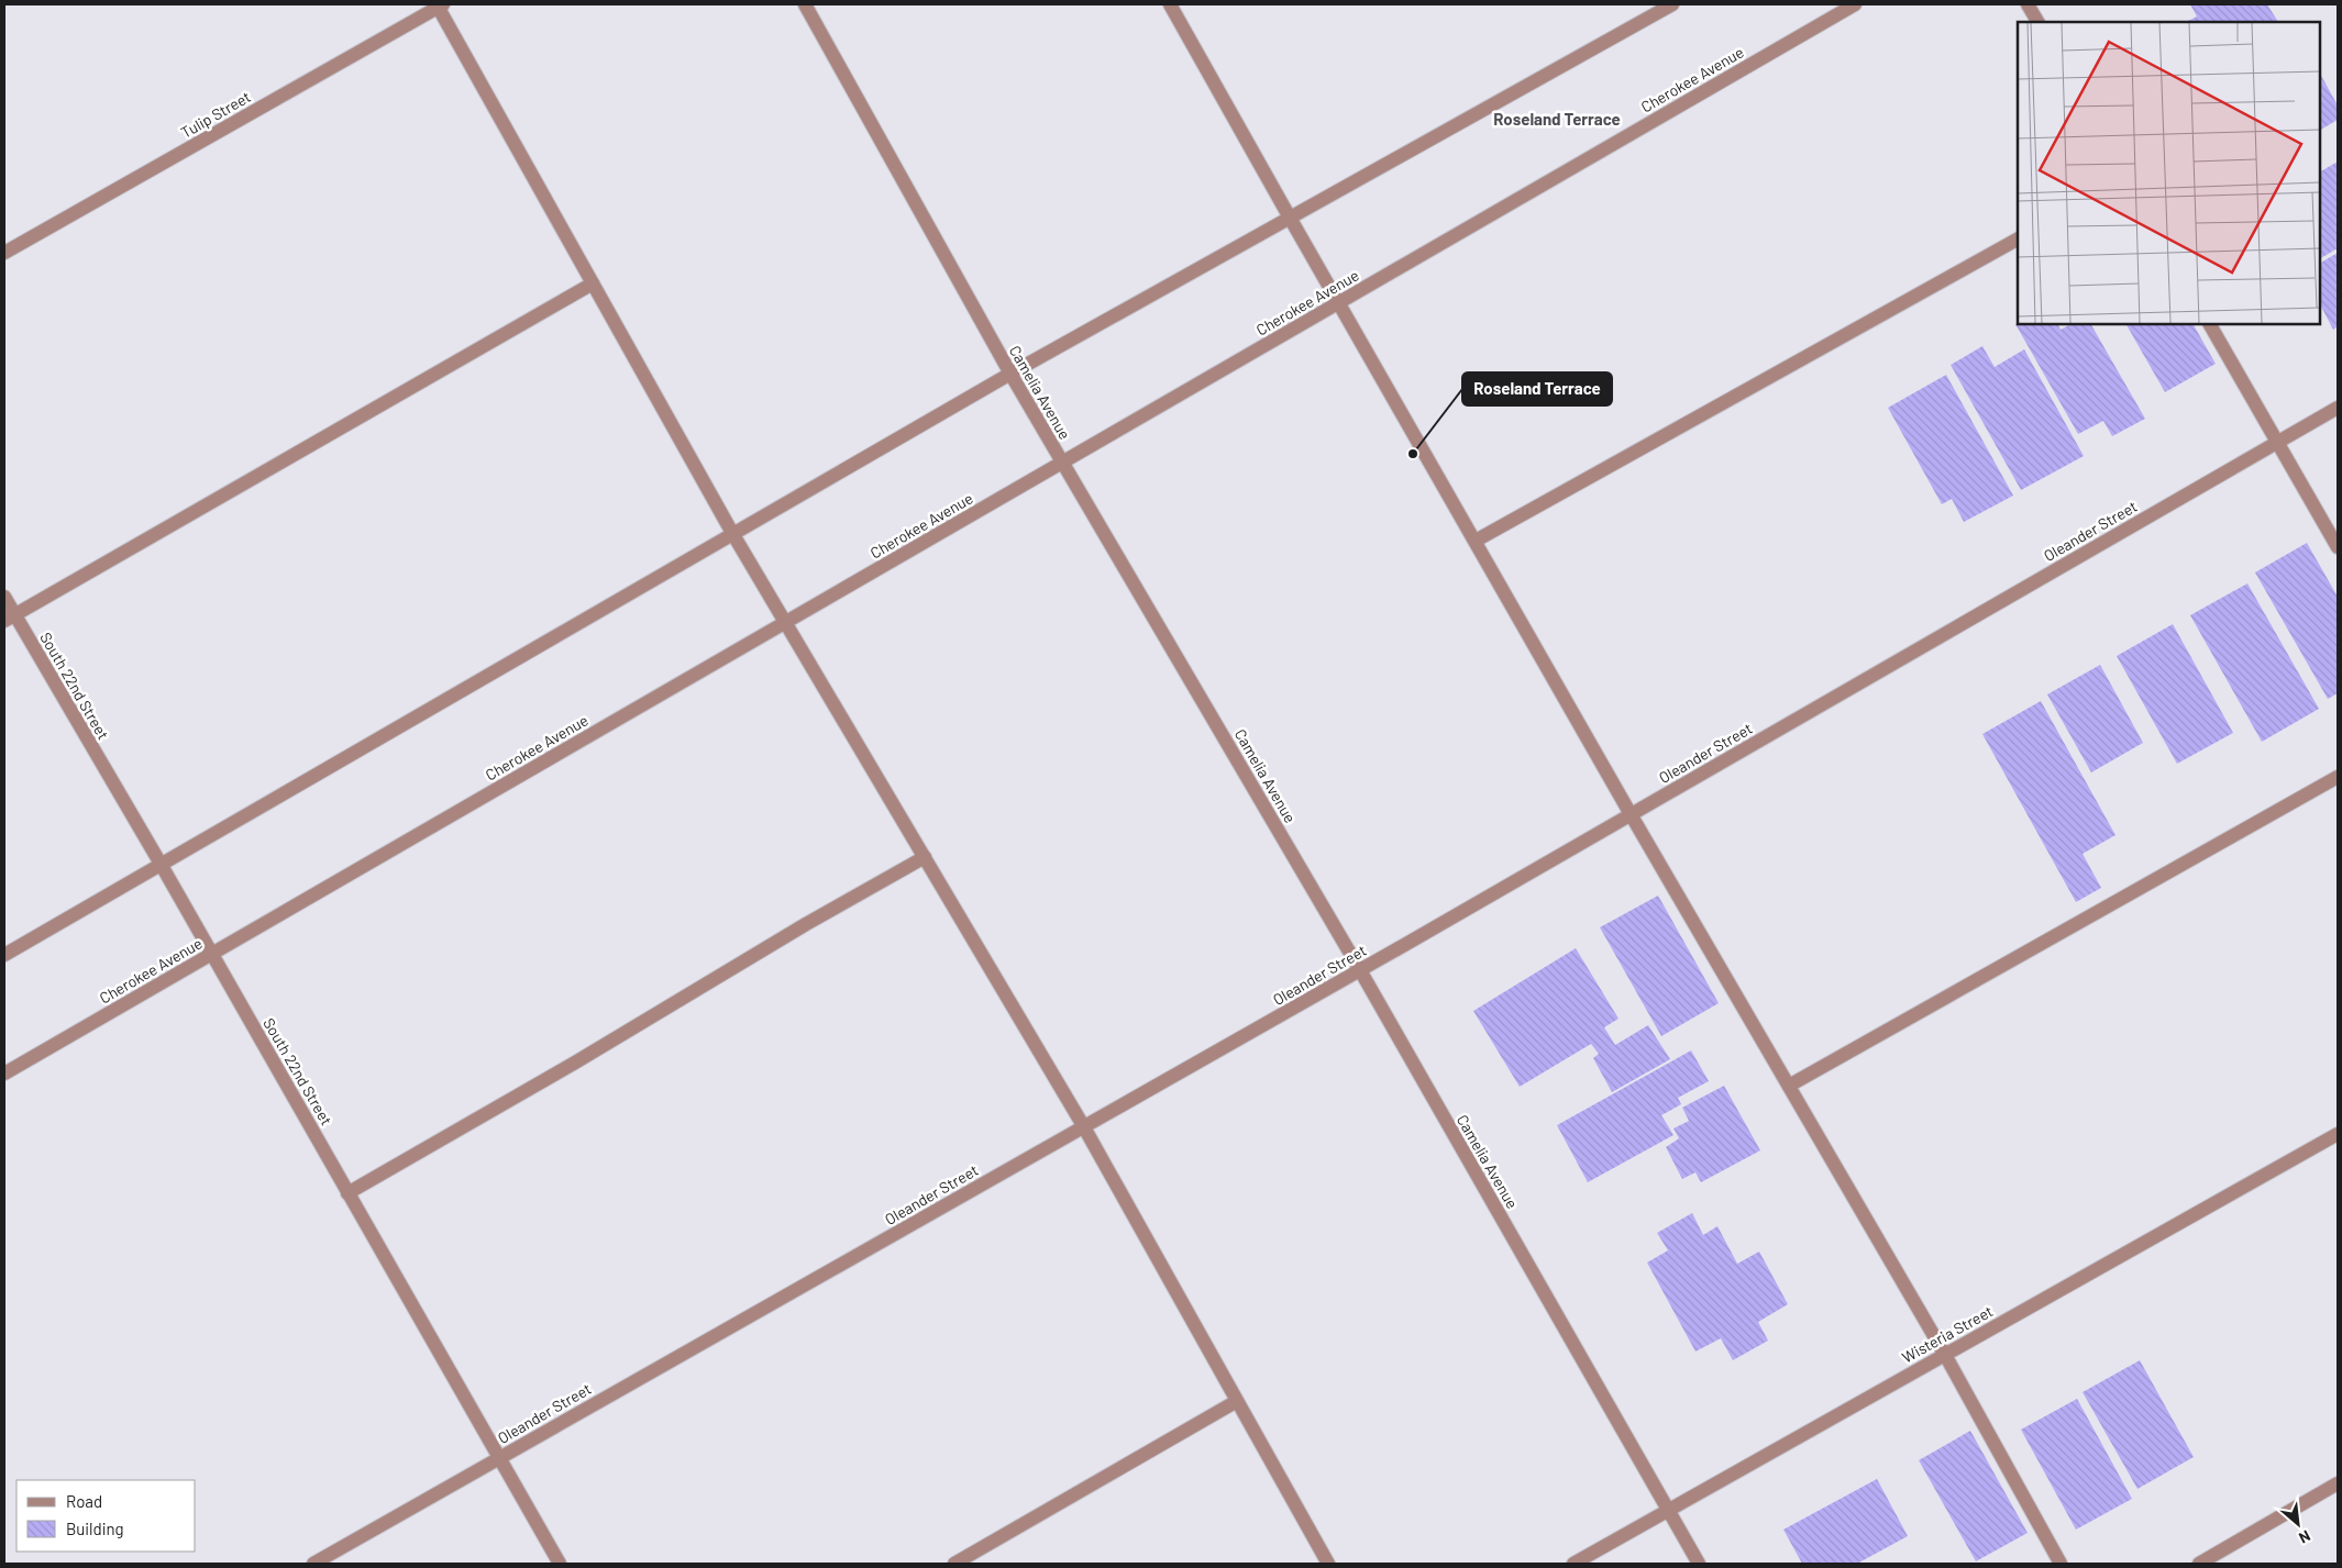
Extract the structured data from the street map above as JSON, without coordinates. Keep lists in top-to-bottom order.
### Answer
{
  "streets": {
    "street": [
      "Cherokee Avenue",
      "Tulip Street",
      "Camelia Avenue",
      "Oleander Street",
      "South 22nd Street",
      "Wisteria Street"
    ]
  },
  "crossings": [
    ["Cherokee Avenue", "Camelia Avenue"],
    ["Cherokee Avenue", "South 22nd Street"],
    ["Camelia Avenue", "Oleander Street"],
    ["Camelia Avenue", "Wisteria Street"],
    ["Oleander Street", "South 22nd Street"]
  ],
  "districts": ["Roseland Terrace"],
  "places": ["Roseland Terrace"],
  "legend": ["Road", "Building"],
  "north": "bottom right"
}
